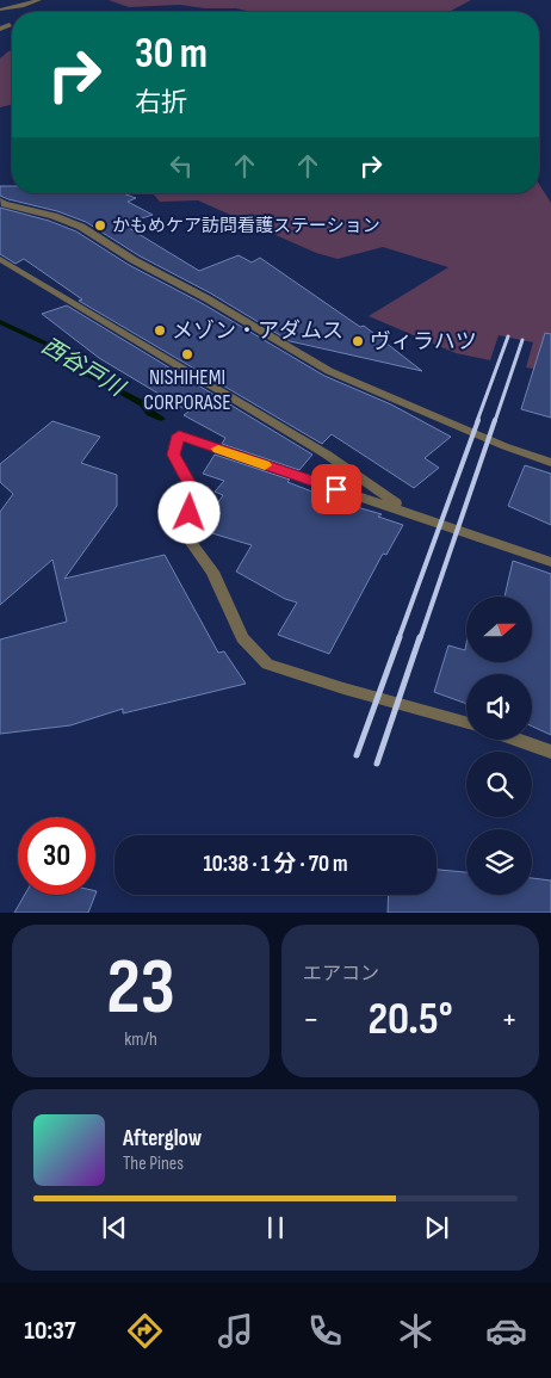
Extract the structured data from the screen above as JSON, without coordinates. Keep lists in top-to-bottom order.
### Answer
{
  "water": ["西谷戸川"],
  "places": [
    "かもめケア訪問看護ステーション",
    "メゾン・アダムス",
    "ヴィラハツ",
    "NISHIHEMI CORPORASE"
  ],
  "north": "right",
  "page": {
    "turn": ["30 m", "右折"],
    "limit": "30",
    "trip": "10:38 · 1 分 · 70 m",
    "tile": [
      ["23", "km/h"],
      "エアコン"
    ],
    "heat": ["−", "20.5°", "+"],
    "song": ["Afterglow", "The Pines"],
    "tabs": "10:37"
  }
}
